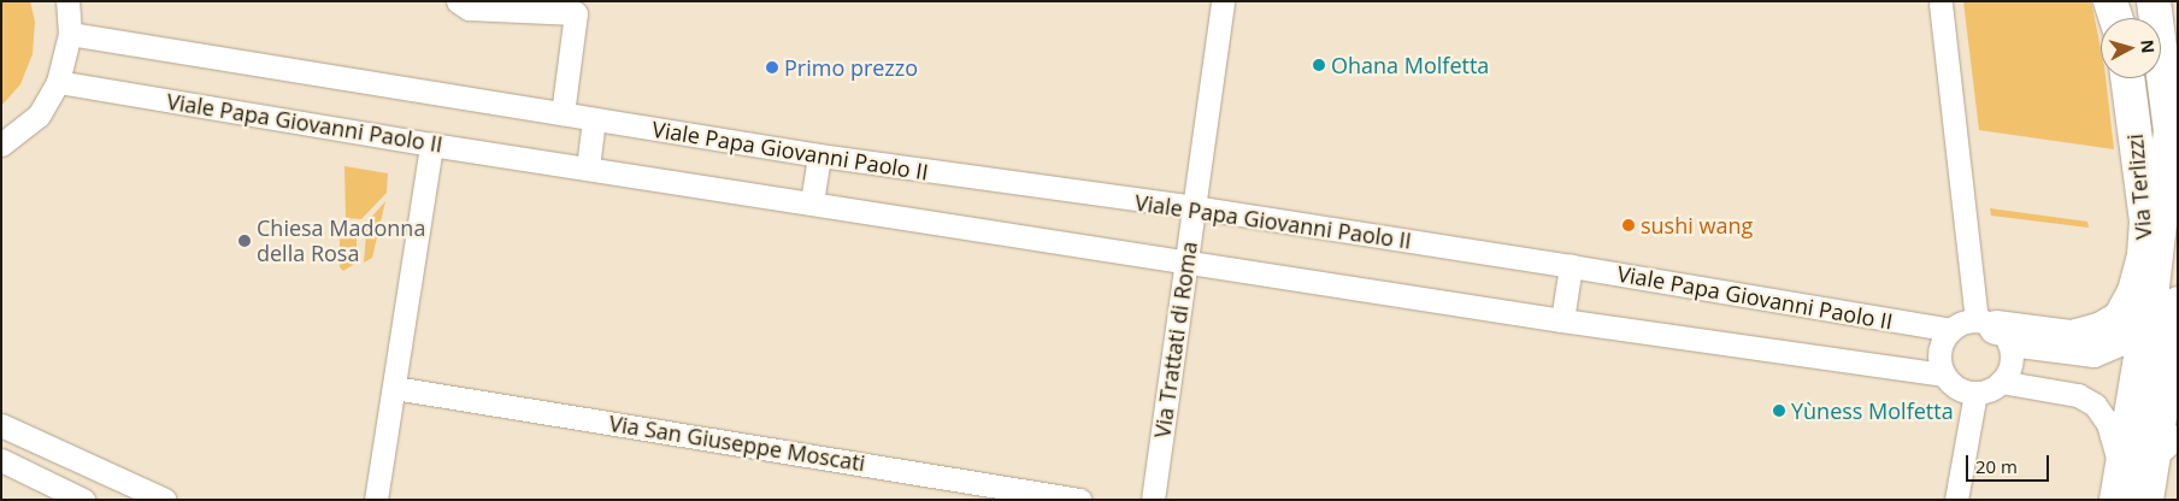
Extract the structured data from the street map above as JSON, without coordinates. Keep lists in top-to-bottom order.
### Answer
{
  "streets": {
    "main road": ["Via Terlizzi"],
    "street": ["Viale Papa Giovanni Paolo II", "Via Trattati di Roma", "Via San Giuseppe Moscati"]
  },
  "crossings": [
    ["Viale Papa Giovanni Paolo II", "Via Terlizzi"],
    ["Viale Papa Giovanni Paolo II", "Via Trattati di Roma"]
  ],
  "places": [
    "Ohana Molfetta",
    "Primo prezzo",
    "sushi wang",
    "Chiesa Madonna della Rosa",
    "Yùness Molfetta"
  ],
  "scale_bar": "20 m",
  "north": "right"
}
